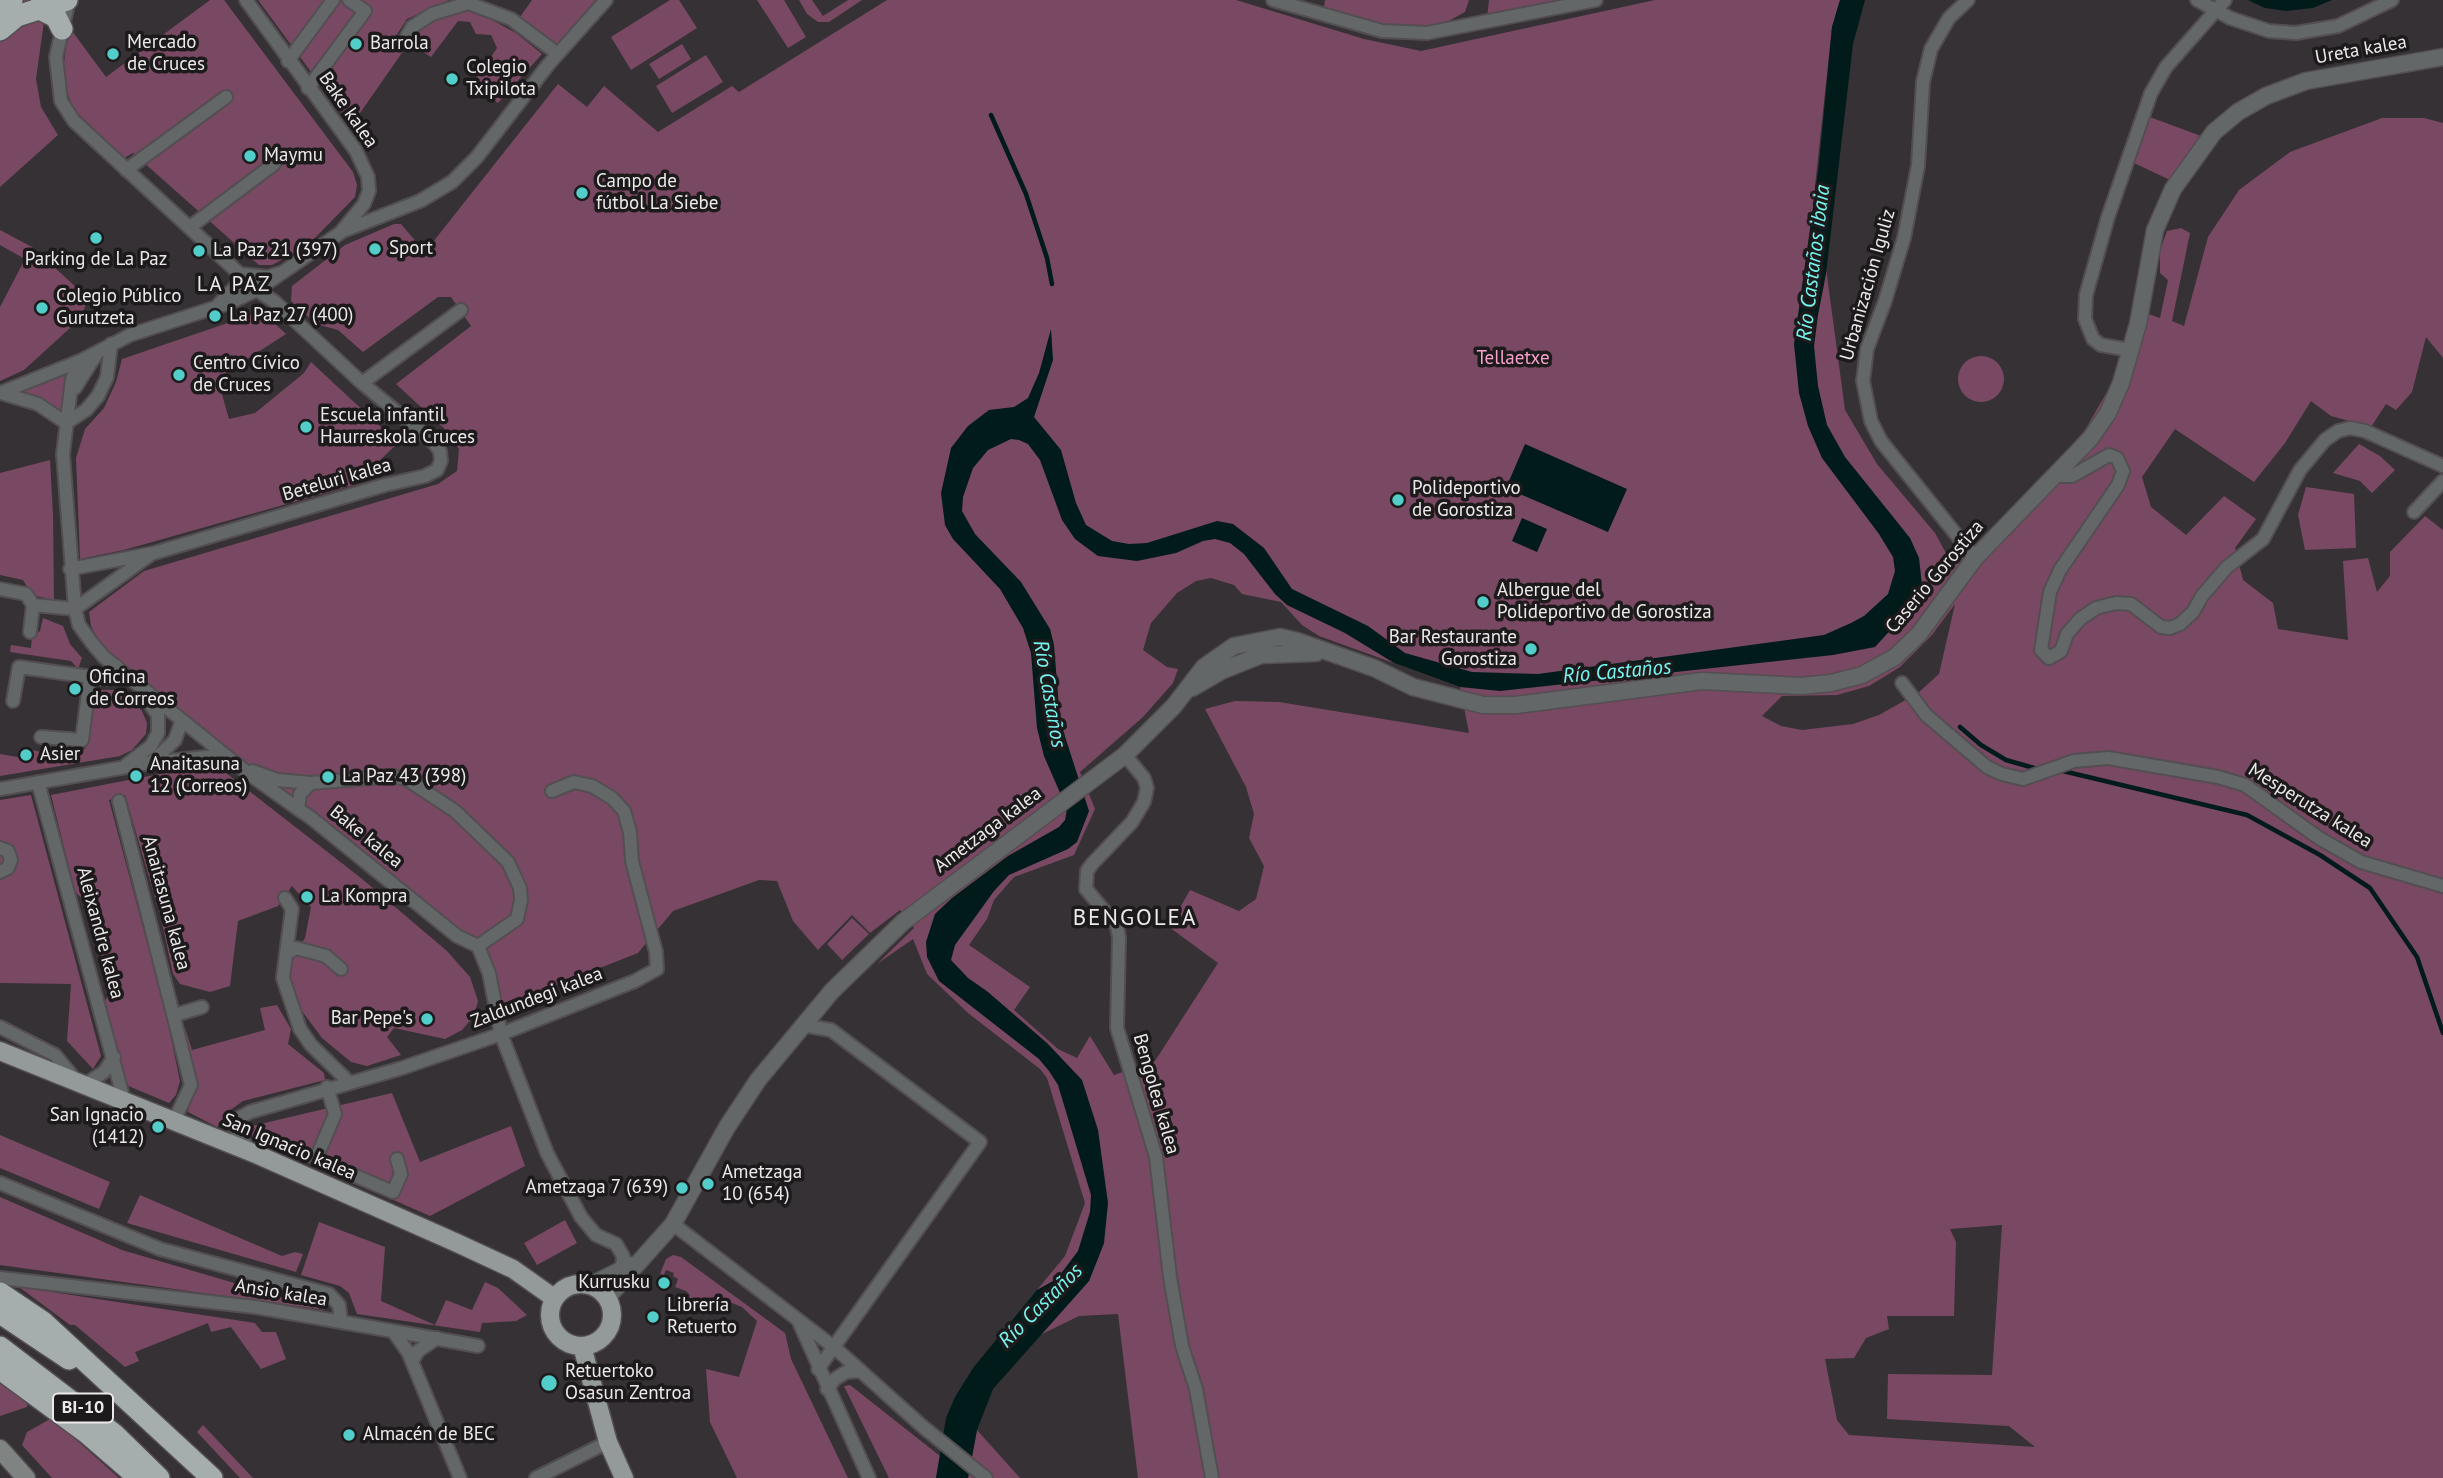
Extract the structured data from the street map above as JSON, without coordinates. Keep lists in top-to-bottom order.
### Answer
{
  "streets": {
    "highway": ["BI-10"],
    "main road": ["San Ignacio kalea"],
    "street": [
      "Ureta kalea",
      "Bake kalea",
      "Urbanización Iguliz",
      "Beteluri kalea",
      "Caserio Gorostiza",
      "Mesperutza kalea",
      "Ametzaga kalea",
      "Anaitasuna kalea",
      "Aleixandre kalea",
      "Zaldundegi kalea",
      "Bengolea kalea",
      "Ansio kalea"
    ]
  },
  "crossings": [
    ["Ureta kalea", "Caserio Gorostiza"],
    ["Bake kalea", "Beteluri kalea"],
    ["Urbanización Iguliz", "Caserio Gorostiza"],
    ["Caserio Gorostiza", "Ametzaga kalea"],
    ["Ametzaga kalea", "Bengolea kalea"],
    ["Ametzaga kalea", "San Ignacio kalea"],
    ["Anaitasuna kalea", "San Ignacio kalea"],
    ["Aleixandre kalea", "San Ignacio kalea"],
    ["Zaldundegi kalea", "San Ignacio kalea"]
  ],
  "districts": ["LA PAZ", "BENGOLEA"],
  "water": ["Río Castaños ibaia", "Río Castaños"],
  "parks": ["Tellaetxe"],
  "places": [
    "Barrola",
    "Mercado de Cruces",
    "Colegio Txipilota",
    "Maymu",
    "Campo de fútbol La Siebe",
    "Parking de La Paz",
    "Sport",
    "La Paz 21 (397)",
    "Colegio Público Gurutzeta",
    "La Paz 27 (400)",
    "Centro Cívico de Cruces",
    "Escuela infantil Haurreskola Cruces",
    "Polideportivo de Gorostiza",
    "Albergue del Polideportivo de Gorostiza",
    "Bar Restaurante Gorostiza",
    "Oficina de Correos",
    "Asier",
    "Anaitasuna 12 (Correos)",
    "La Paz 43 (398)",
    "La Kompra",
    "Bar Pepe's",
    "San Ignacio (1412)",
    "Ametzaga 10 (654)",
    "Ametzaga 7 (639)",
    "Kurrusku",
    "Librería Retuerto",
    "Retuertoko Osasun Zentroa",
    "Almacén de BEC"
  ]
}
